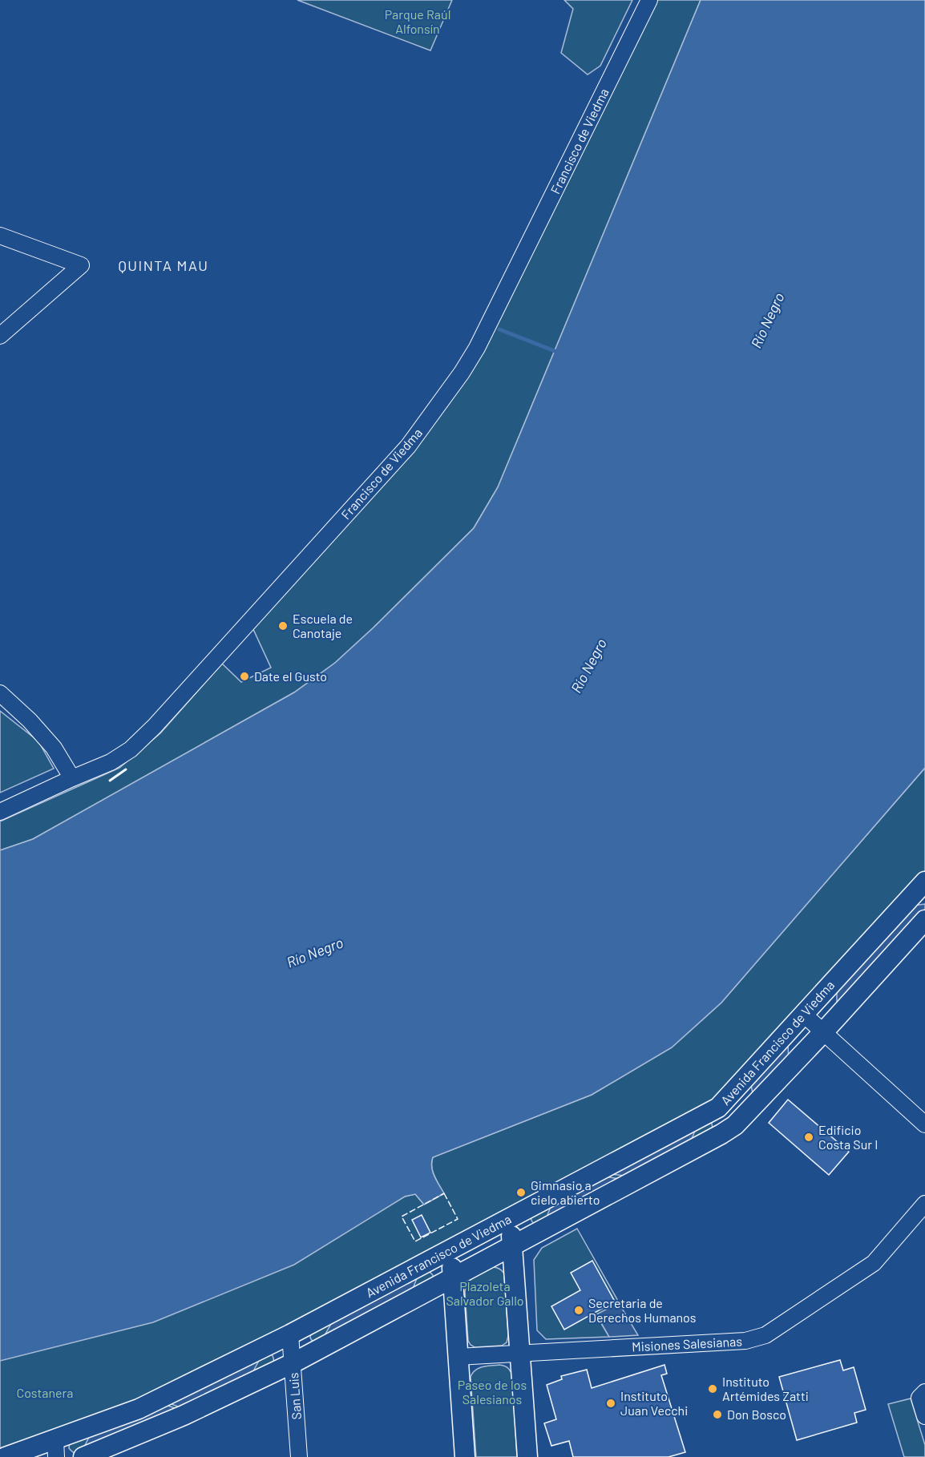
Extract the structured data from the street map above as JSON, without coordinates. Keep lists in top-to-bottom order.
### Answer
{
  "streets": {
    "main road": ["Avenida Francisco de Viedma"],
    "street": ["Francisco de Viedma", "Misiones Salesianas", "San Luis"]
  },
  "crossings": [
    ["Avenida Francisco de Viedma", "San Luis"]
  ],
  "districts": ["QUINTA MAU"],
  "water": ["Río Negro"],
  "parks": [
    "Parque Raúl Alfonsín",
    "Plazoleta Salvador Gallo",
    "Paseo de los Salesianos",
    "Costanera"
  ],
  "places": [
    "Escuela de Canotaje",
    "Date el Gusto",
    "Edificio Costa Sur I",
    "Gimnasio a cielo abierto",
    "Secretaria de Derechos Humanos",
    "Instituto Artémides Zatti",
    "Instituto Juan Vecchi",
    "Don Bosco"
  ]
}
